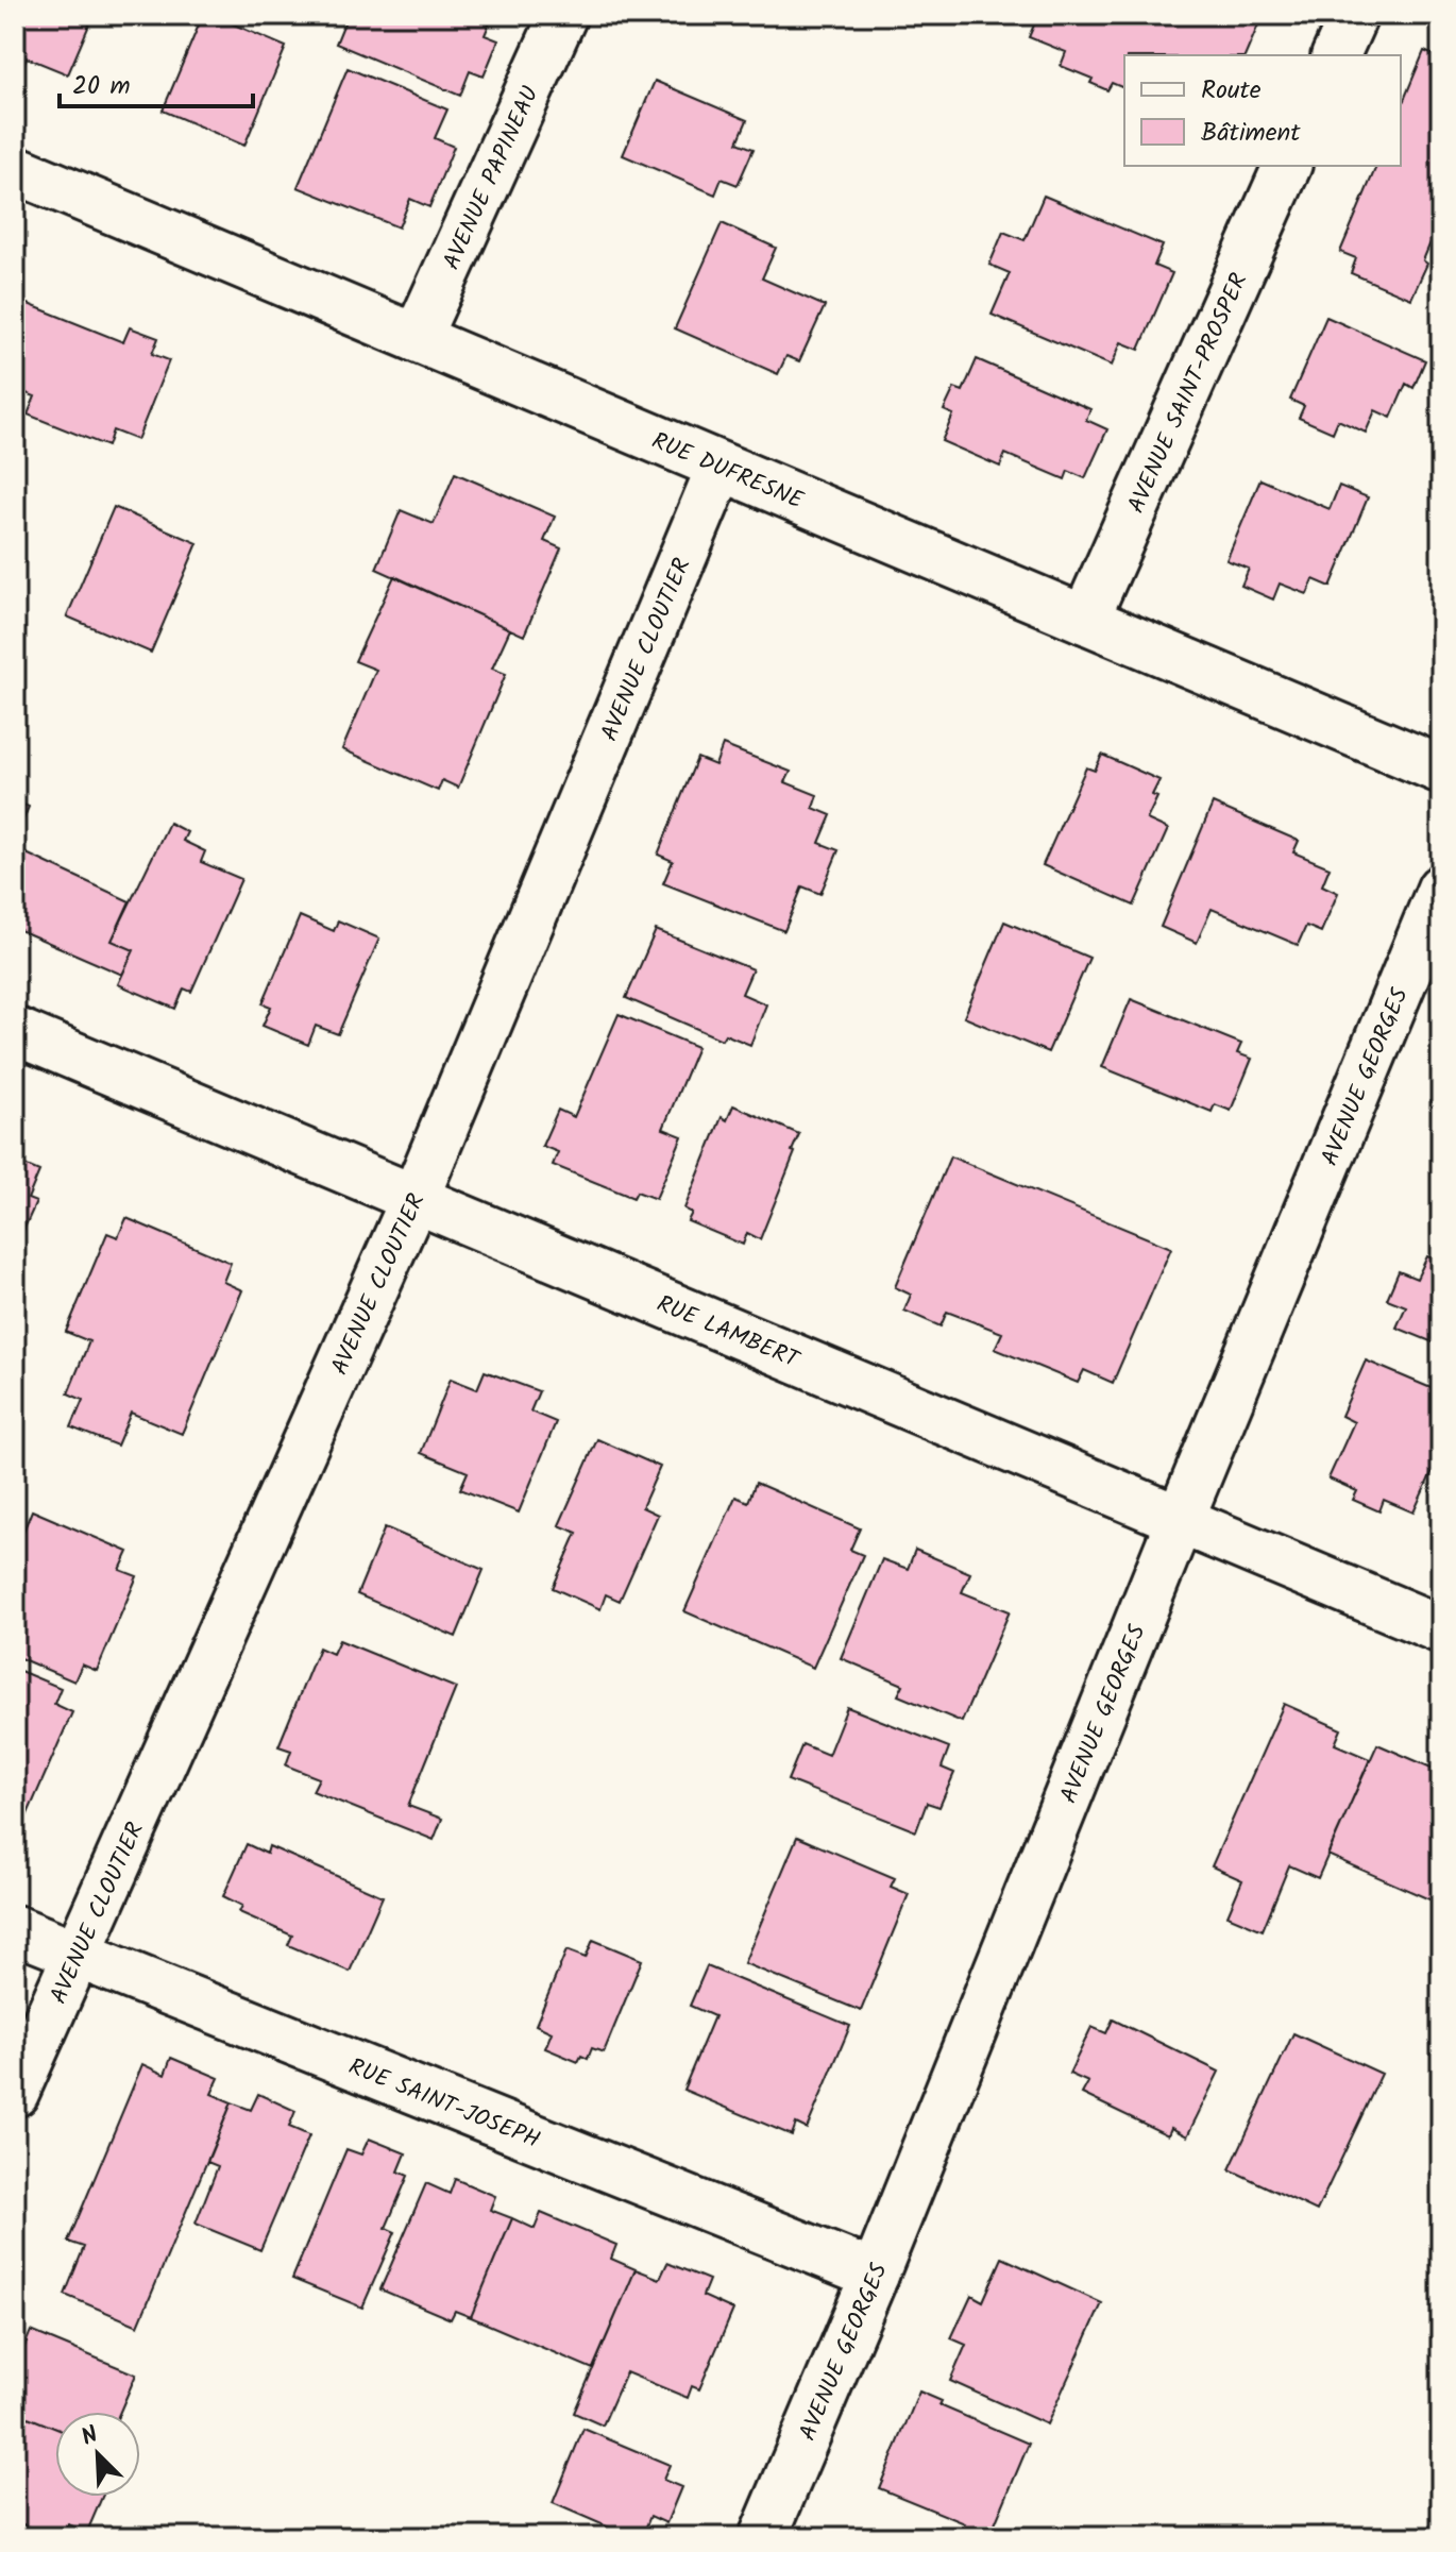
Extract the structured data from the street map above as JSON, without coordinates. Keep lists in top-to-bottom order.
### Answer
{
  "streets": {
    "street": [
      "AVENUE PAPINEAU",
      "AVENUE SAINT-PROSPER",
      "RUE DUFRESNE",
      "AVENUE CLOUTIER",
      "AVENUE GEORGES",
      "RUE LAMBERT",
      "RUE SAINT-JOSEPH"
    ]
  },
  "crossings": [
    ["AVENUE PAPINEAU", "RUE DUFRESNE"],
    ["AVENUE SAINT-PROSPER", "RUE DUFRESNE"],
    ["RUE DUFRESNE", "AVENUE CLOUTIER"],
    ["AVENUE CLOUTIER", "RUE LAMBERT"],
    ["AVENUE CLOUTIER", "RUE SAINT-JOSEPH"],
    ["AVENUE GEORGES", "RUE LAMBERT"],
    ["AVENUE GEORGES", "RUE SAINT-JOSEPH"]
  ],
  "legend": ["Route", "Bâtiment"],
  "scale_bar": "20 m",
  "north": "top left"
}
